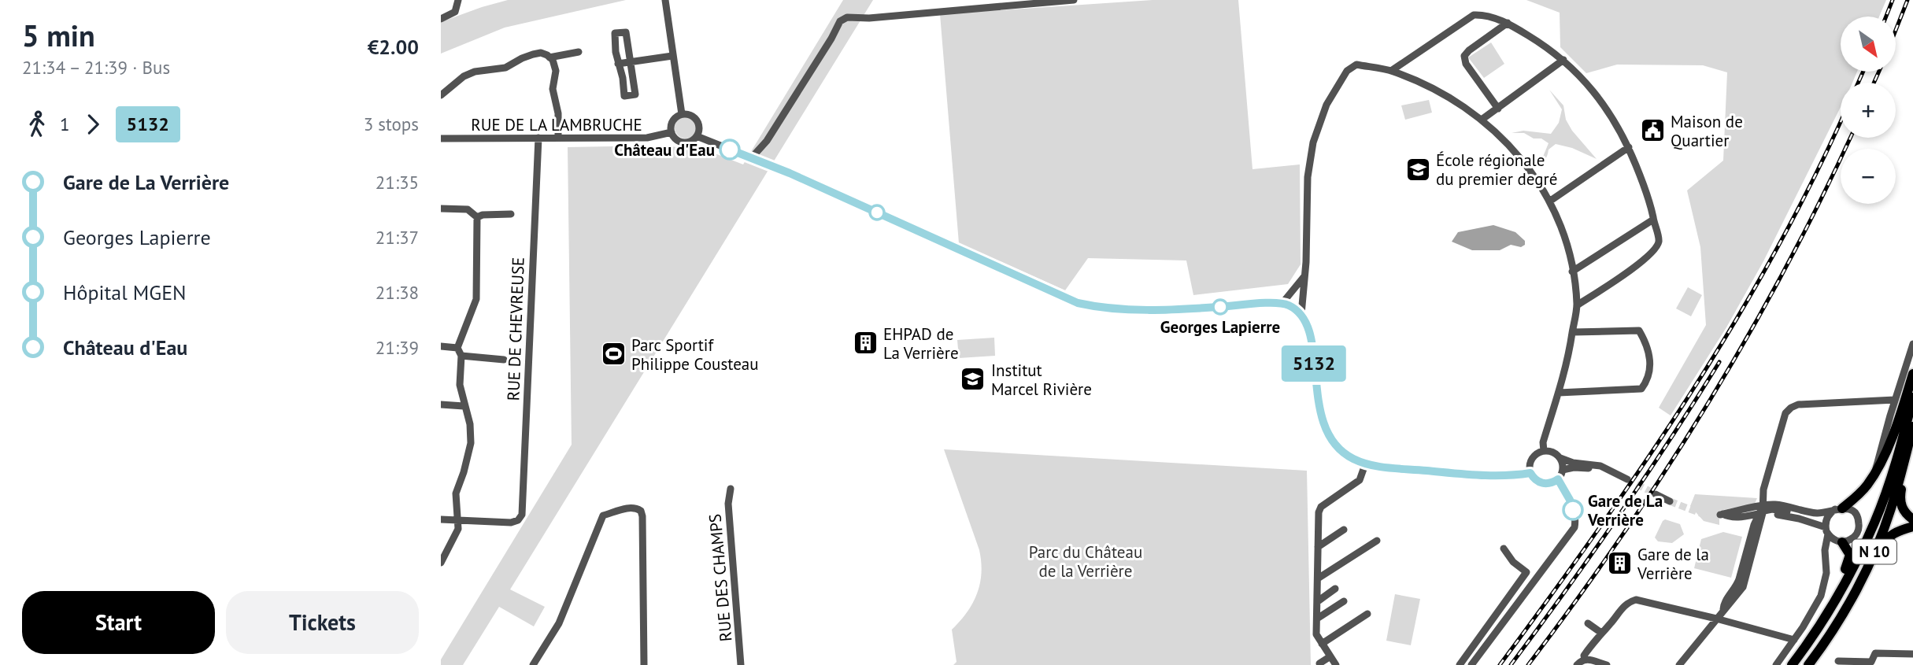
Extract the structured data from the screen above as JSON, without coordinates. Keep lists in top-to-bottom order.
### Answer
{
  "streets": {
    "main road": ["N 10"],
    "street": ["RUE DE LA LAMBRUCHE", "RUE DE CHEVREUSE", "RUE DES CHAMPS"]
  },
  "crossings": [
    ["RUE DE LA LAMBRUCHE", "RUE DE CHEVREUSE"]
  ],
  "parks": ["Parc du Château de la Verrière"],
  "places": {
    "public building": ["Maison de Quartier"],
    "other": ["Château d'Eau", "Georges Lapierre", "Gare de La Verrière"],
    "school or university": ["École régionale du premier degré", "Institut Marcel Rivière"],
    "building": ["EHPAD de La Verrière", "Gare de la Verrière"],
    "sports": ["Parc Sportif Philippe Cousteau"]
  },
  "lines": ["bus line 5132"],
  "north": "bottom right",
  "page": {
    "heading": ["5 min", "21:34 – 21:39 · Bus", "€2.00"],
    "on_map": "5132",
    "map_buttons": ["+", "−"],
    "legs": ["1", "5132", "3 stops"],
    "list": [
      {
        "name": "Gare de La Verrière",
        "value": "21:35"
      },
      {
        "name": "Georges Lapierre",
        "value": "21:37"
      },
      {
        "name": "Hôpital MGEN",
        "value": "21:38"
      },
      {
        "name": "Château d'Eau",
        "value": "21:39"
      }
    ],
    "buttons": ["Start", "Tickets"]
  }
}
